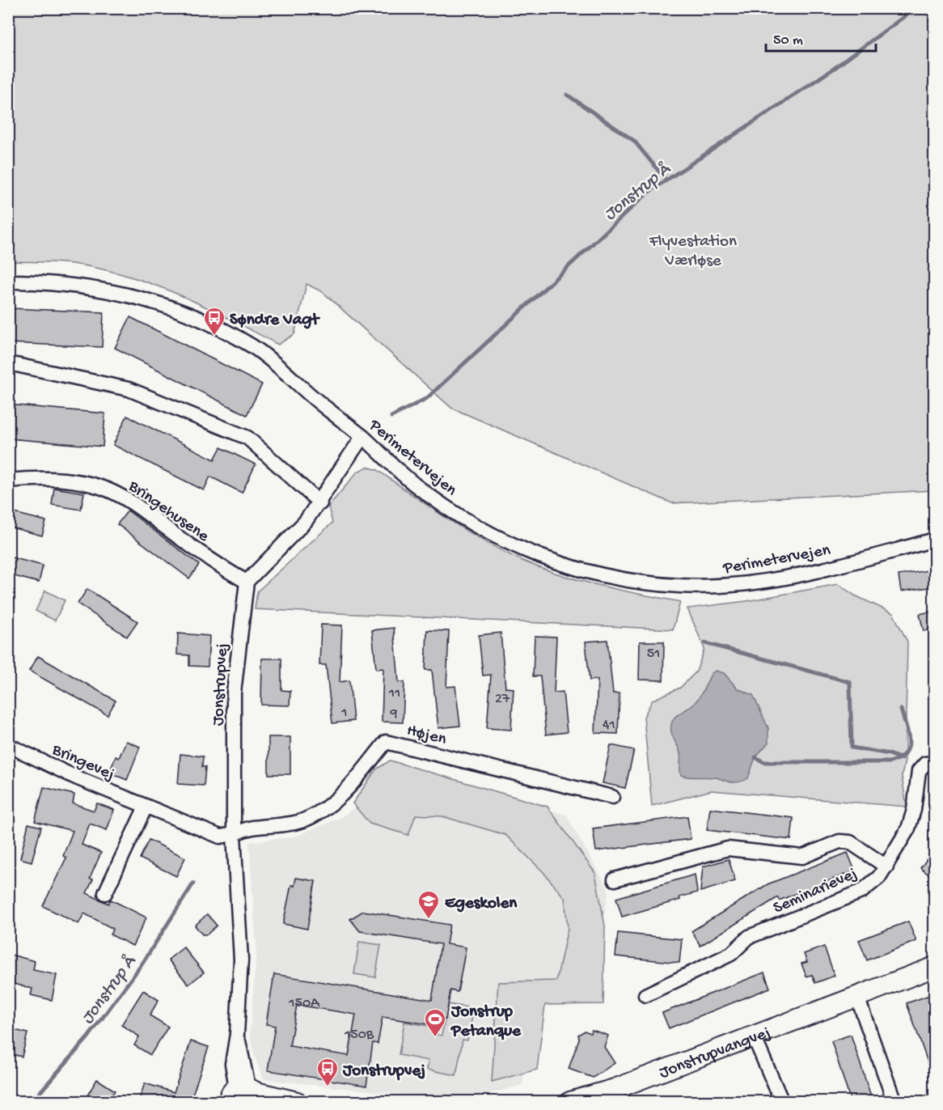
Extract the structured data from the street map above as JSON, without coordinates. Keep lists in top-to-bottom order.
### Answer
{
  "streets": {
    "street": [
      "Perimetervejen",
      "Bringehusene",
      "Jonstrupvej",
      "Højen",
      "Bringevej",
      "Seminarievej",
      "Jonstrupvangvej"
    ]
  },
  "crossings": [
    ["Bringehusene", "Jonstrupvej"],
    ["Jonstrupvej", "Højen"],
    ["Jonstrupvej", "Bringevej"],
    ["Højen", "Bringevej"]
  ],
  "water": ["Jonstrup Å"],
  "parks": ["Flyvestation Værløse"],
  "places": {
    "bus stop": ["Søndre Vagt", "Jonstrupvej"],
    "school or university": ["Egeskolen"],
    "sports": ["Jonstrup Petanque"]
  },
  "house_numbers": [
    "51",
    "11",
    "27",
    "1",
    "9",
    "41",
    "150A",
    "150B"
  ],
  "scale_bar": "50 m"
}
